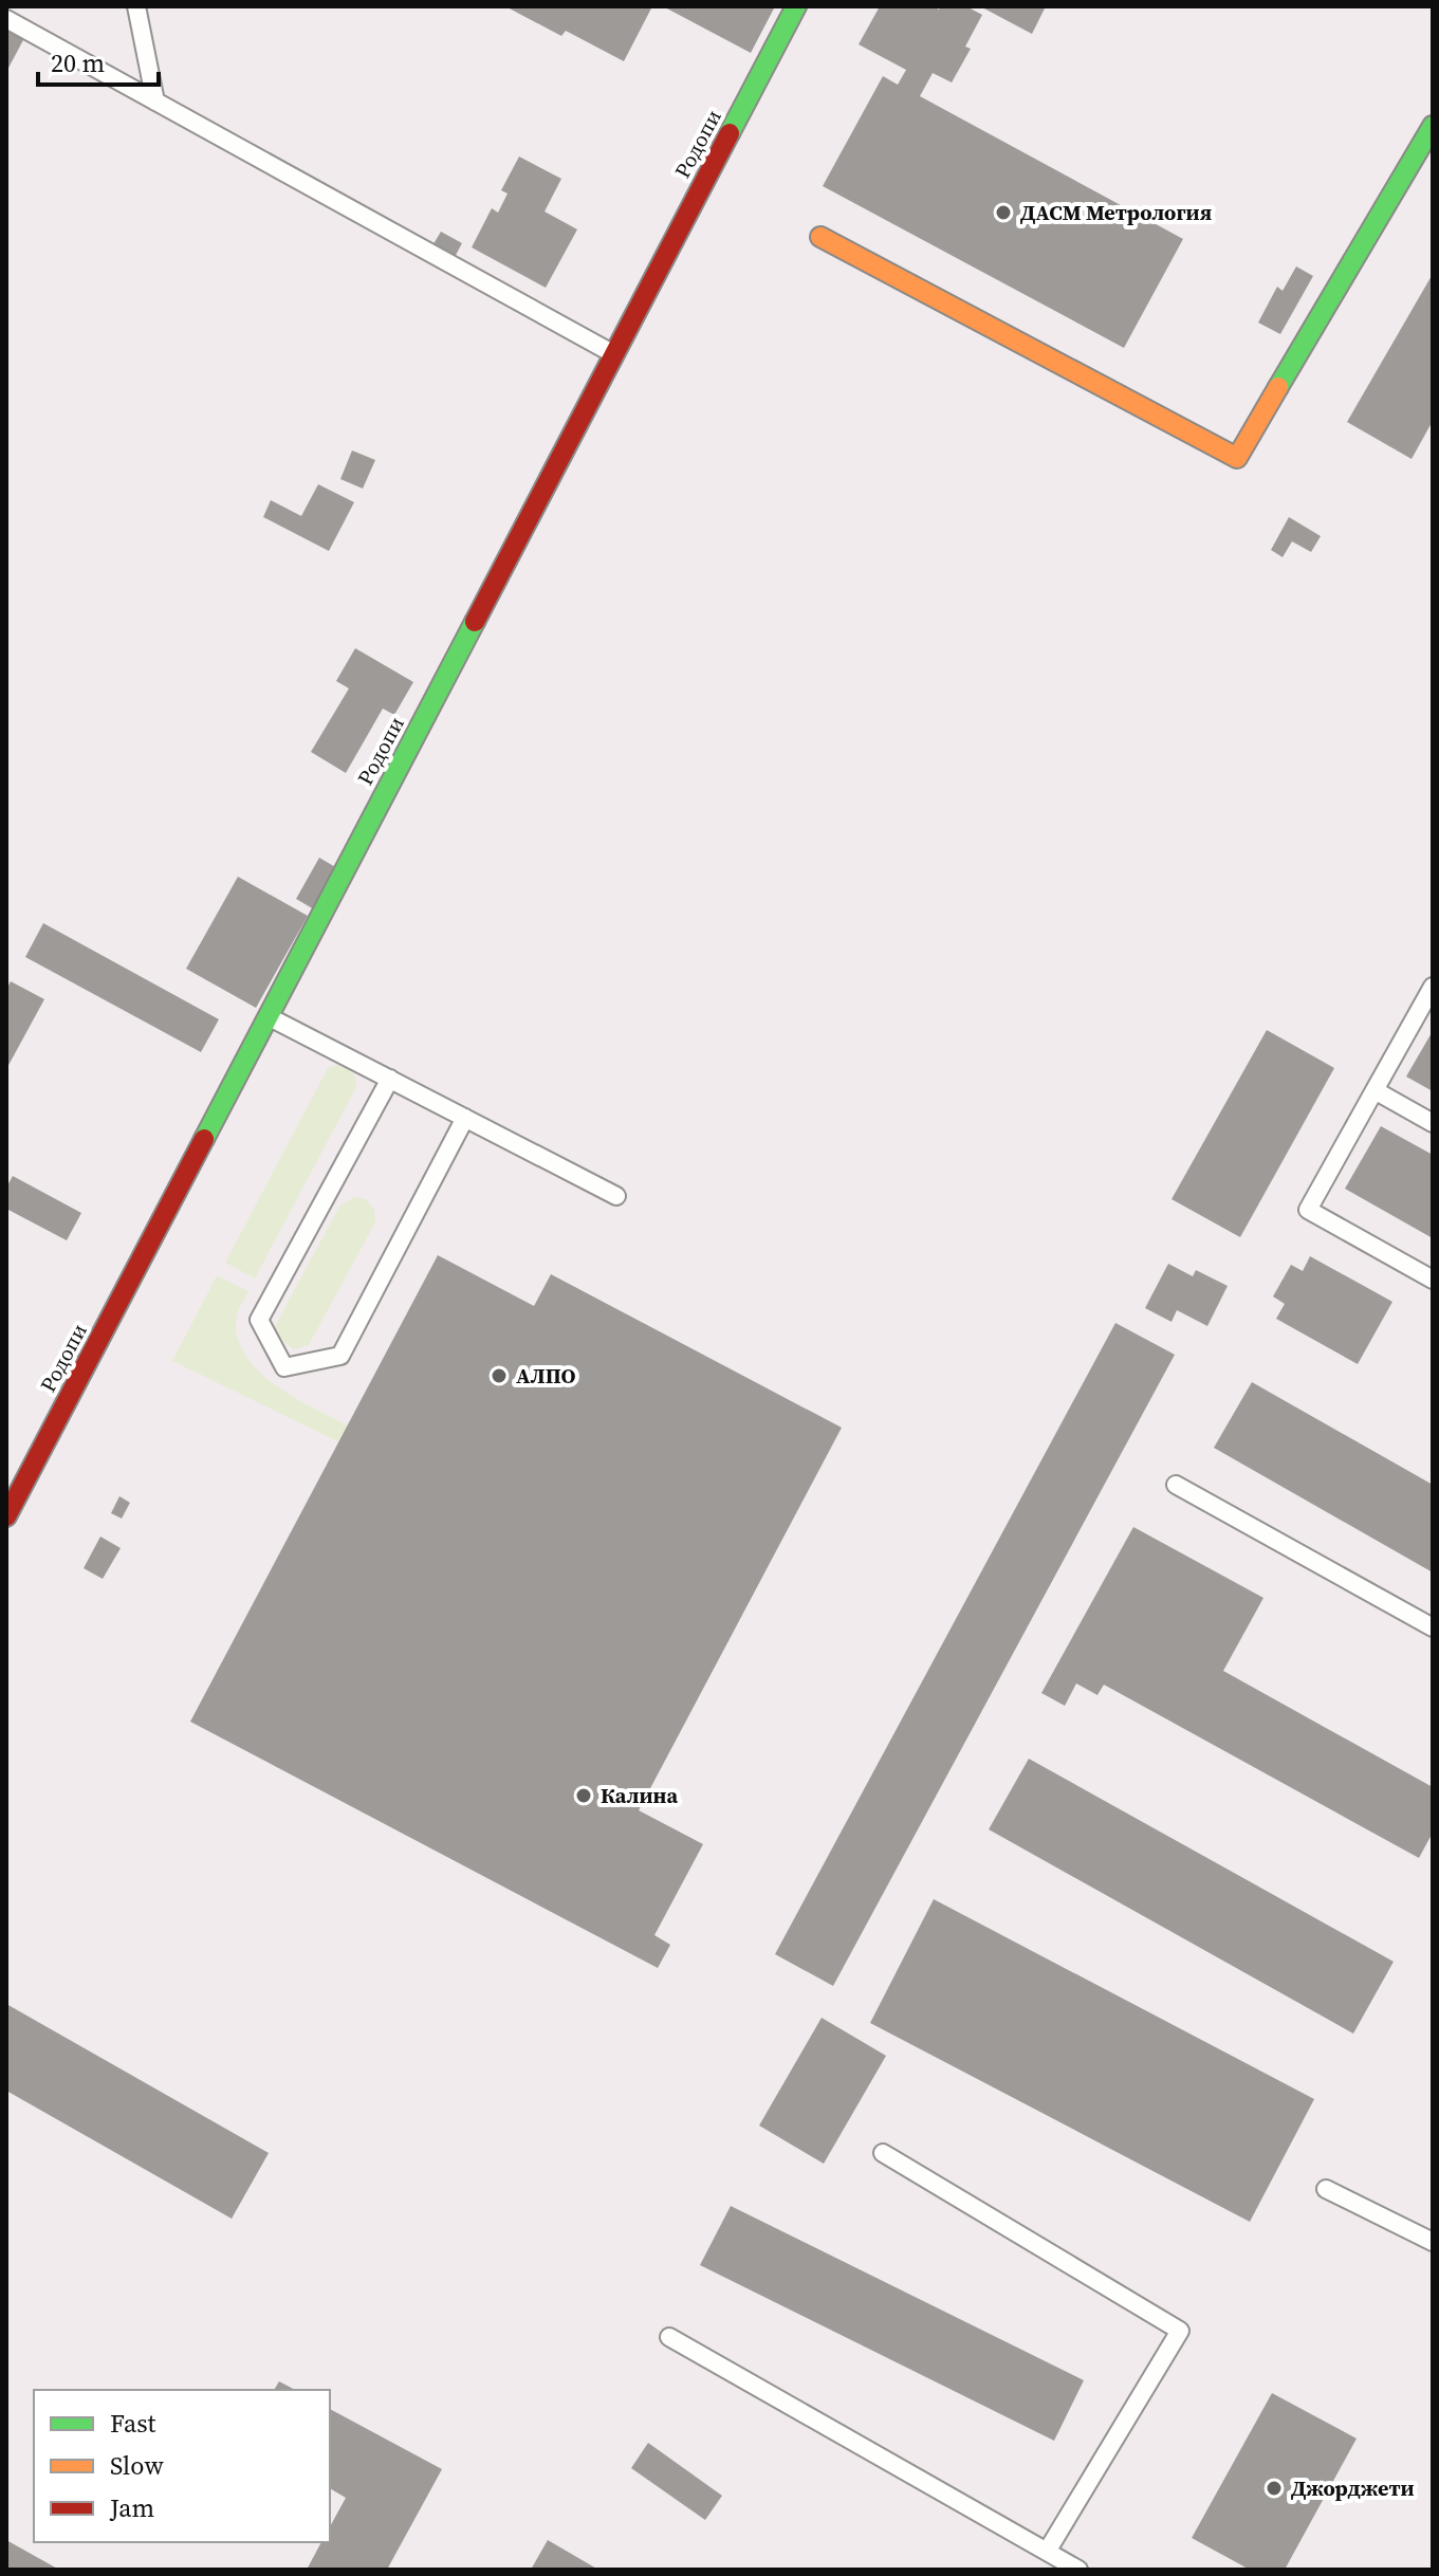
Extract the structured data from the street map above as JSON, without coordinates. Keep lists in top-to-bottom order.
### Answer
{
  "streets": {
    "street": ["Родопи"]
  },
  "places": [
    "ДАСМ Метрология",
    "АЛПО",
    "Калина",
    "Джорджети"
  ],
  "legend": ["Fast", "Slow", "Jam"],
  "scale_bar": "20 m"
}
